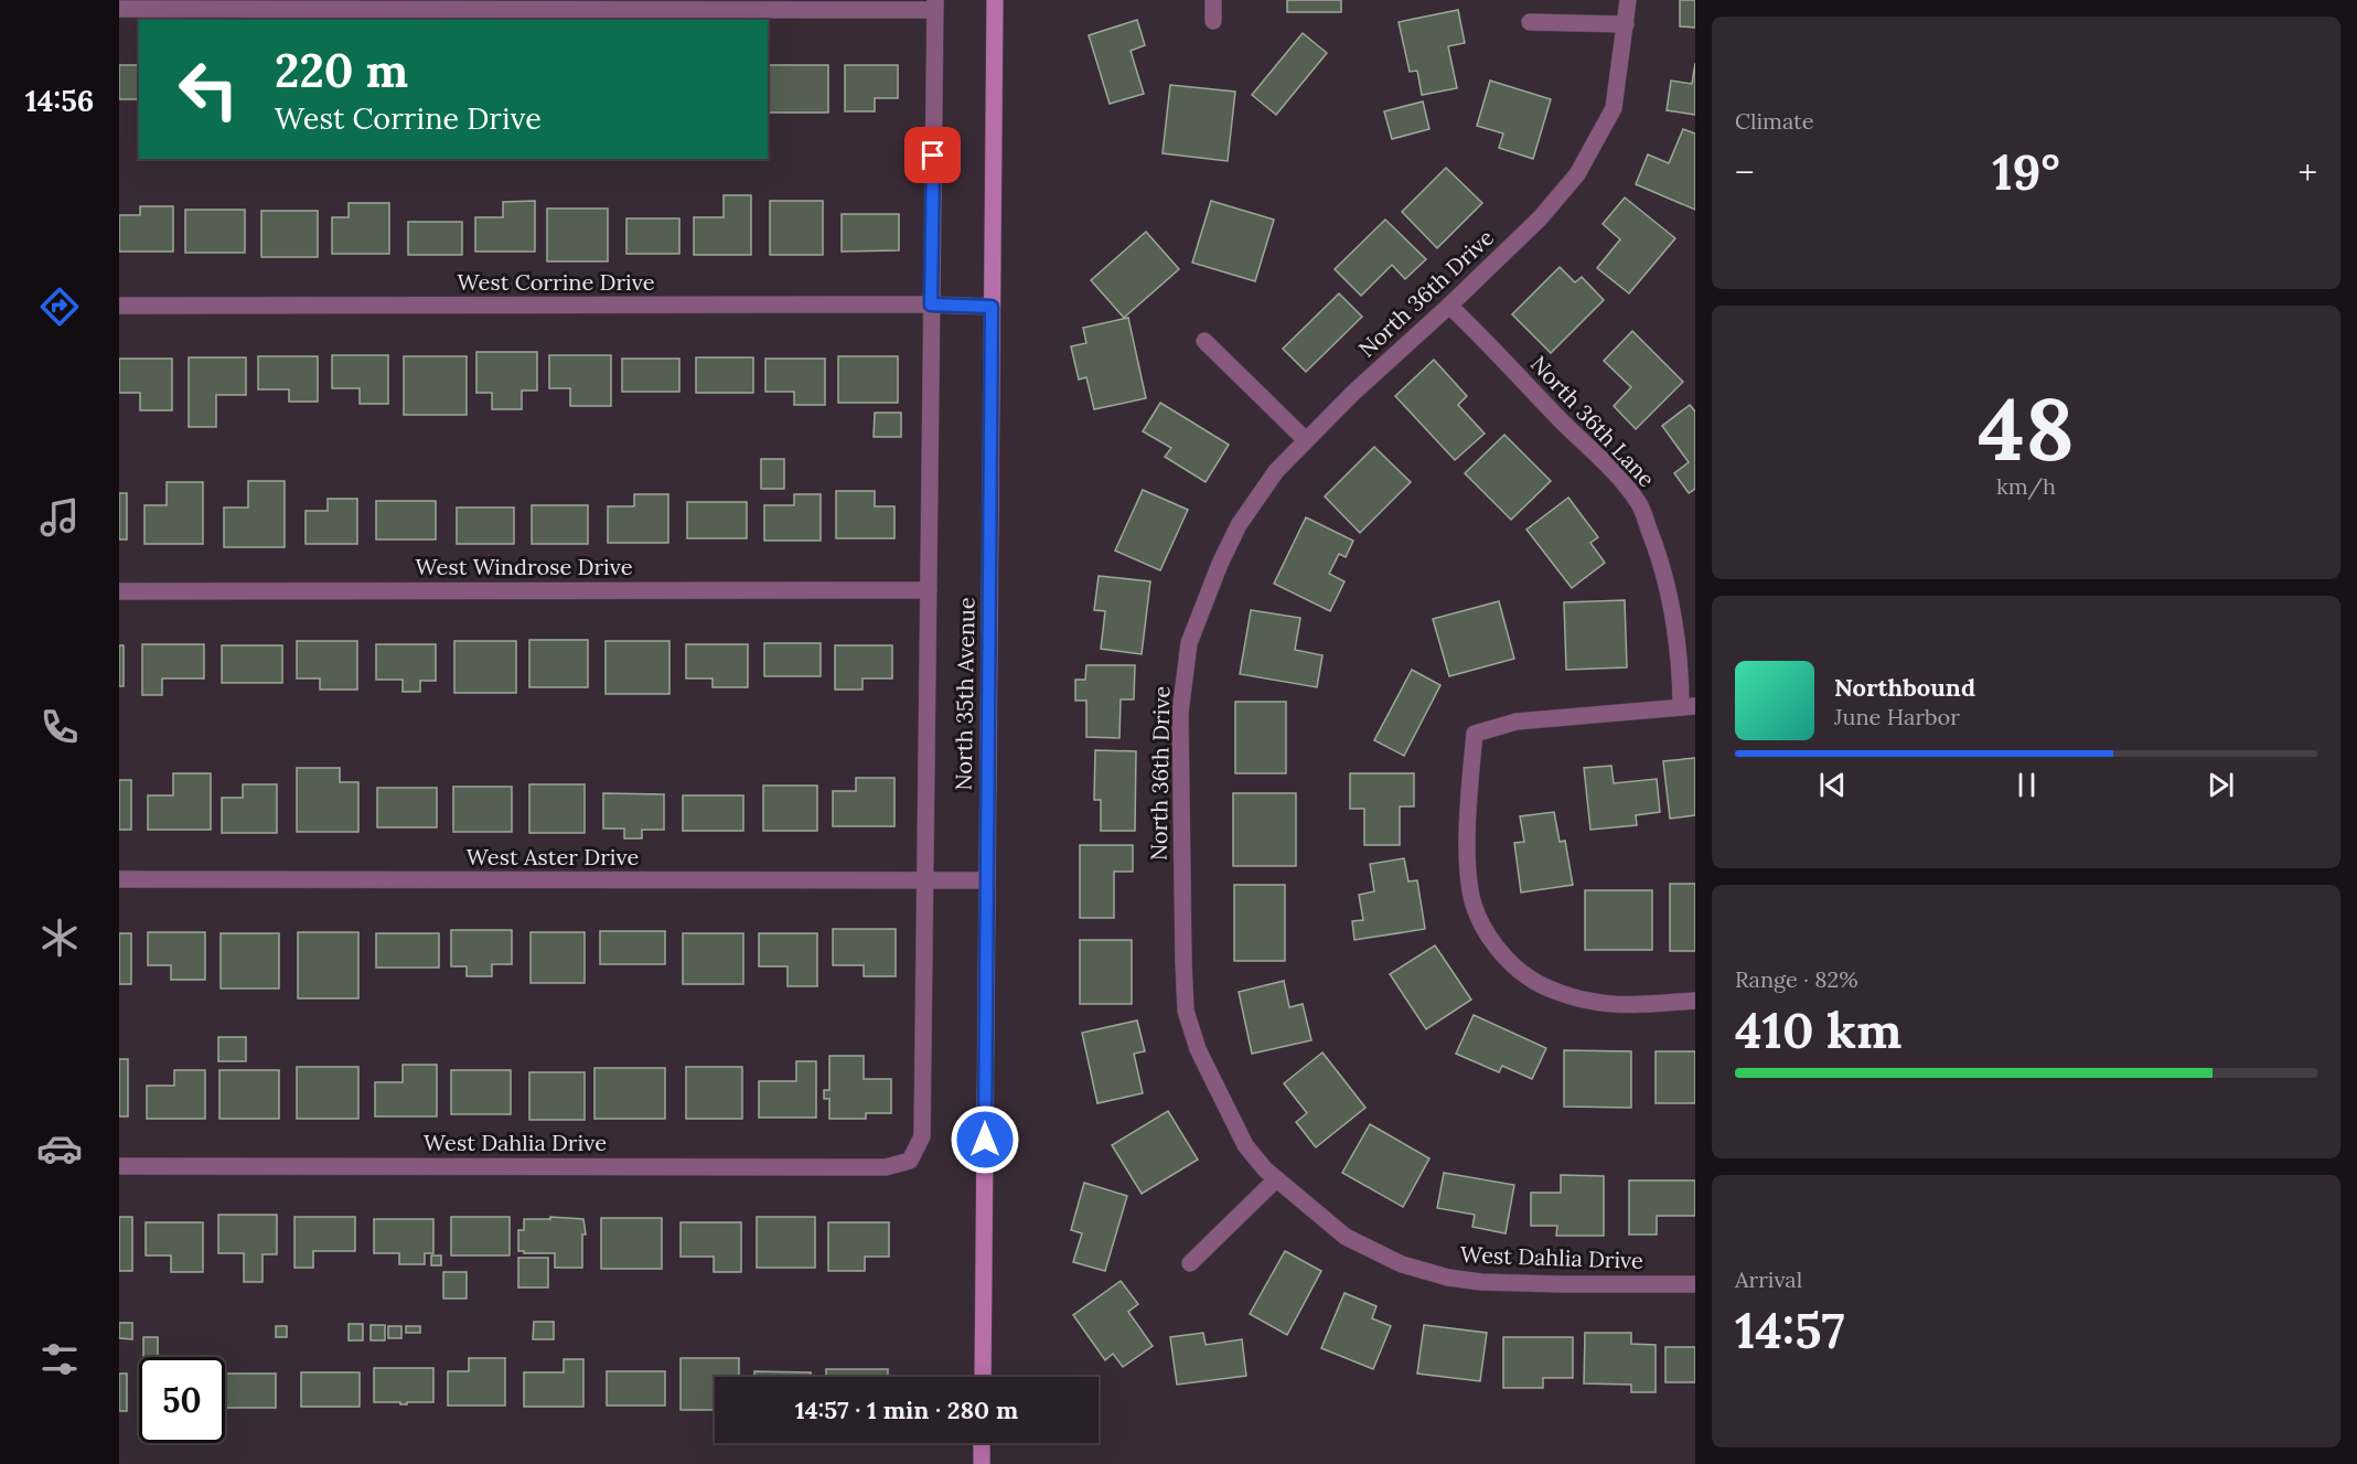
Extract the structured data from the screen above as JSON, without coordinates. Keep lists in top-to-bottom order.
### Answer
{
  "streets": {
    "main road": ["North 35th Avenue"],
    "street": [
      "West Corrine Drive",
      "North 36th Drive",
      "North 36th Lane",
      "West Windrose Drive",
      "West Aster Drive",
      "West Dahlia Drive"
    ]
  },
  "crossings": [
    ["West Corrine Drive", "North 35th Avenue"],
    ["North 36th Drive", "North 36th Lane"],
    ["North 36th Drive", "West Dahlia Drive"],
    ["West Windrose Drive", "North 35th Avenue"],
    ["North 35th Avenue", "West Aster Drive"],
    ["North 35th Avenue", "West Dahlia Drive"]
  ],
  "page": {
    "tabs": "14:56",
    "tile": [
      "Climate",
      ["48", "km/h"],
      ["Range · 82%", "410 km"],
      ["Arrival", "14:57"]
    ],
    "turn": ["220 m", "West Corrine Drive"],
    "heat": ["−", "19°", "+"],
    "song": ["Northbound", "June Harbor"],
    "limit": "50",
    "trip": "14:57 · 1 min · 280 m"
  }
}
